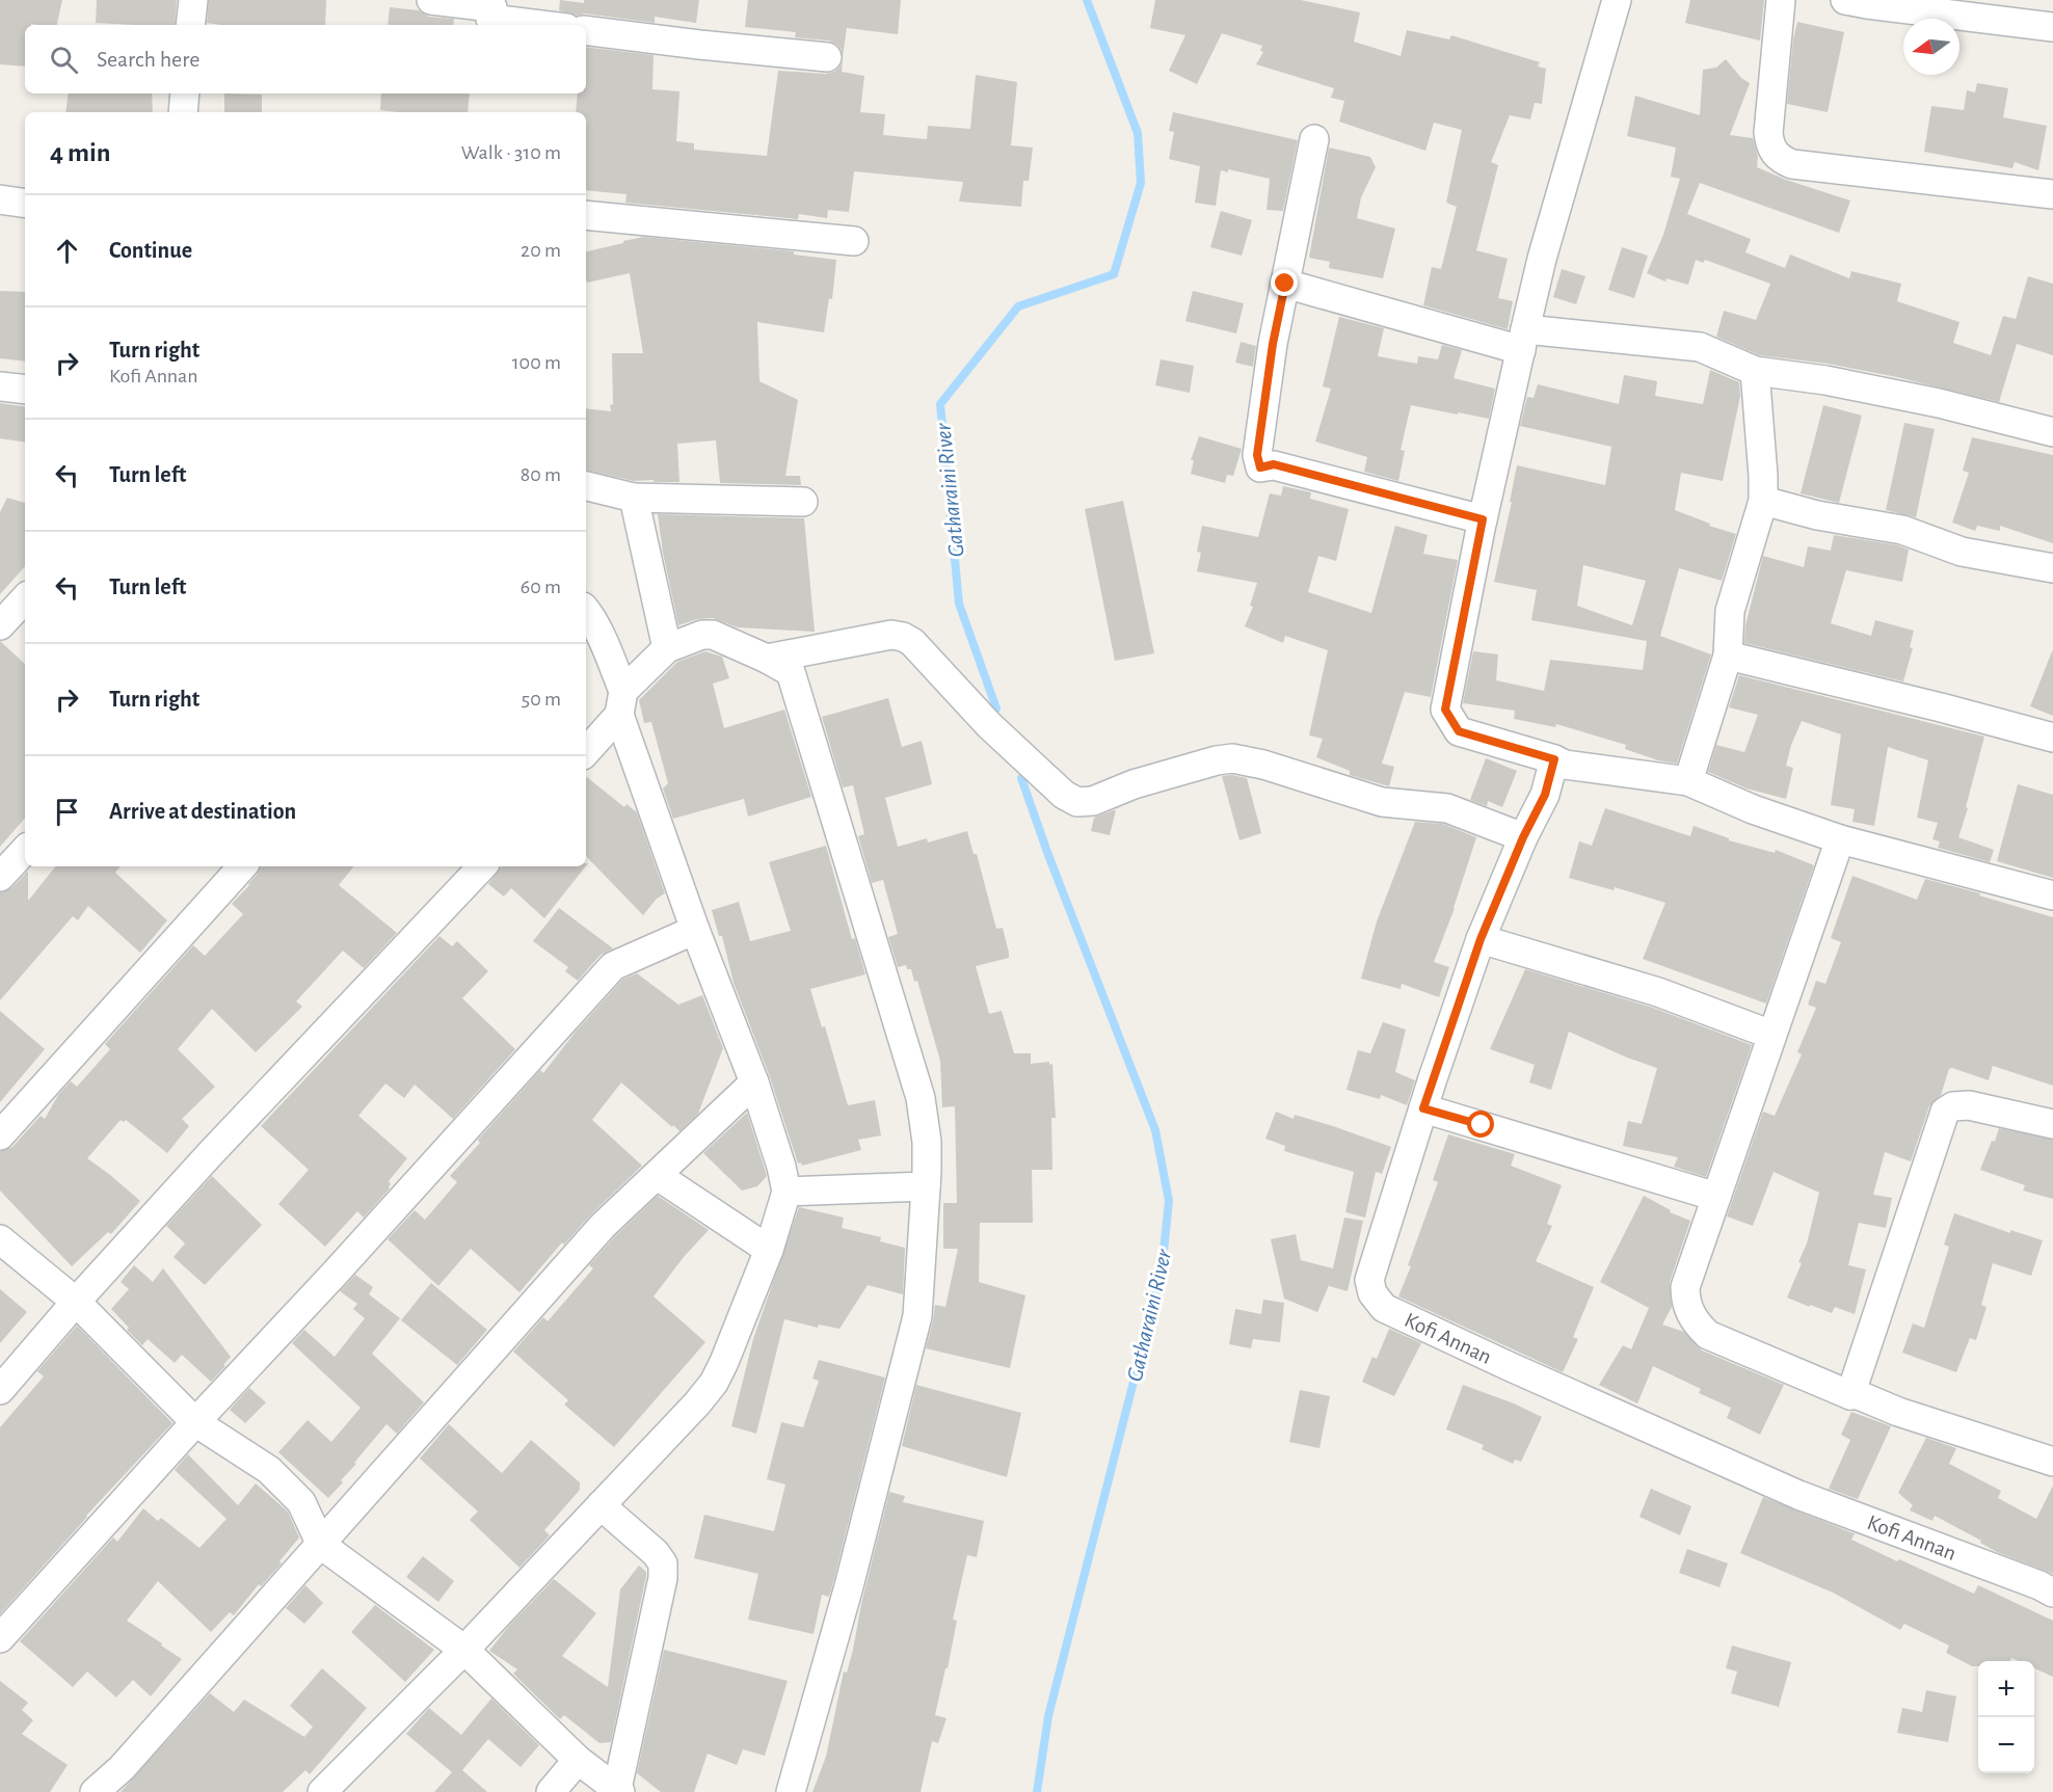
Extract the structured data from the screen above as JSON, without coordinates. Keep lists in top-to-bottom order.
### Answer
{
  "streets": {
    "street": ["Kofi Annan"]
  },
  "water": ["Gatharaini River"],
  "north": "left",
  "page": {
    "search": "Search here",
    "heading": ["4 min", "Walk · 310 m"],
    "list": [
      ["Continue", "20 m"],
      ["Turn right", "Kofi Annan", "100 m"],
      ["Turn left", "80 m"],
      ["Turn left", "60 m"],
      ["Turn right", "50 m"],
      "Arrive at destination"
    ],
    "map_buttons": ["+", "−"]
  }
}
